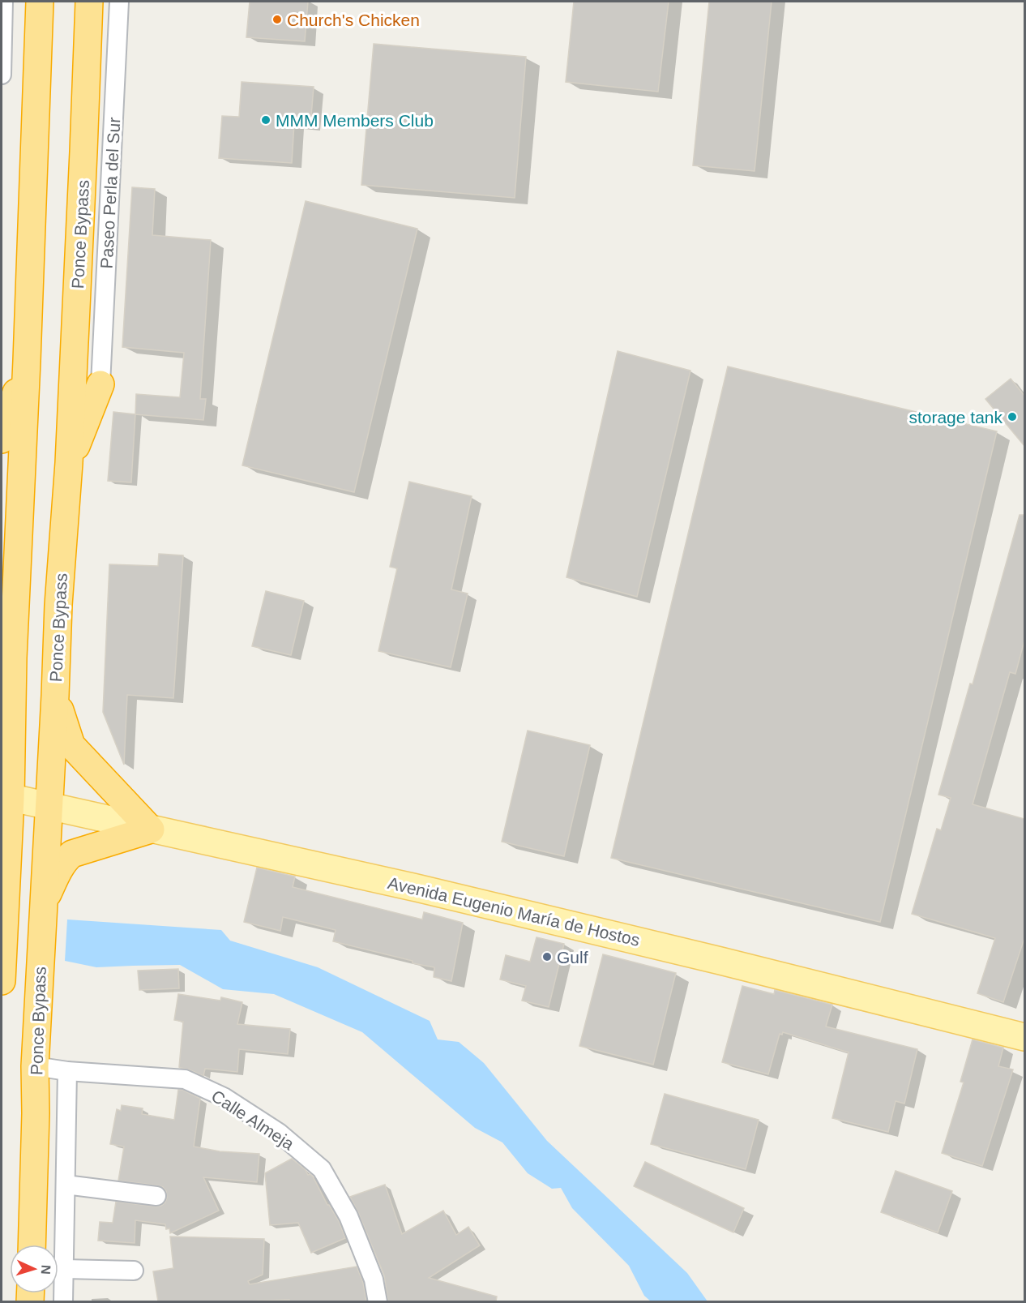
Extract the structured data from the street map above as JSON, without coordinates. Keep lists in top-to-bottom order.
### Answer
{
  "streets": {
    "highway": ["Ponce Bypass"],
    "main road": ["Avenida Eugenio María de Hostos"],
    "street": ["Paseo Perla del Sur", "Calle Almeja"]
  },
  "crossings": [
    ["Ponce Bypass", "Avenida Eugenio María de Hostos"],
    ["Ponce Bypass", "Calle Almeja"]
  ],
  "places": [
    "Church's Chicken",
    "MMM Members Club",
    "storage tank",
    "Gulf"
  ],
  "north": "right"
}
